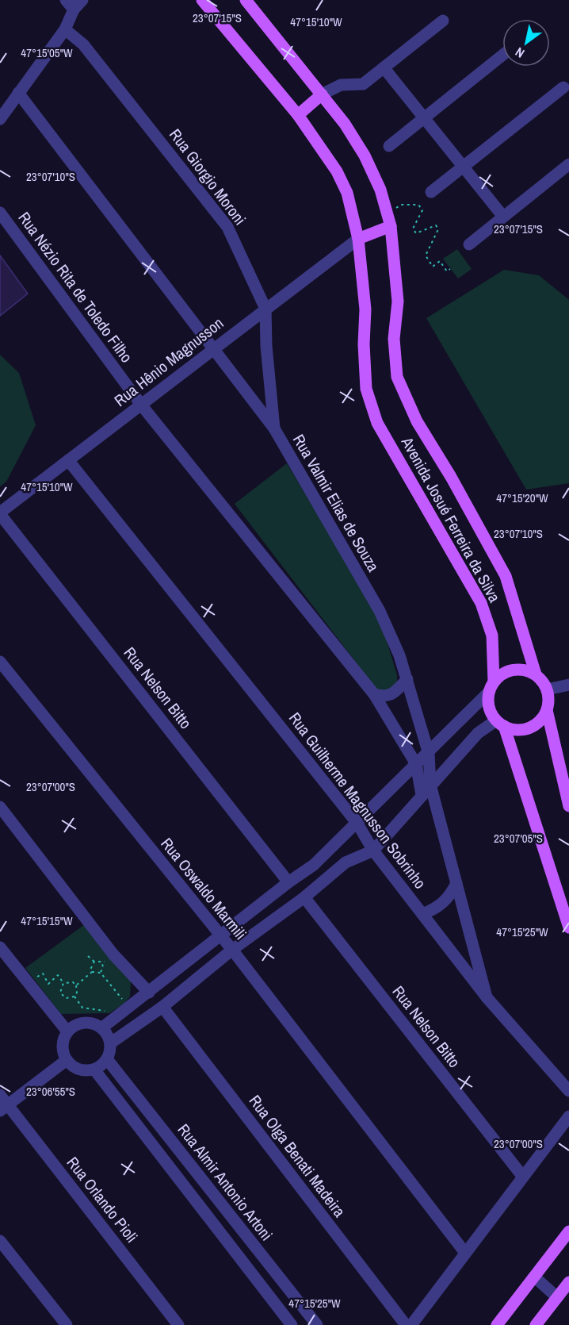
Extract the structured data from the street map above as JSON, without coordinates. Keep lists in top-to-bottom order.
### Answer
{
  "streets": {
    "main road": ["Avenida Josué Ferreira da Silva"],
    "street": [
      "Rua Giorgio Moroni",
      "Rua Nézio Rita de Toledo Filho",
      "Rua Hênio Magnusson",
      "Rua Valmir Elias de Souza",
      "Rua Nelson Bitto",
      "Rua Guilherme Magnusson Sobrinho",
      "Rua Oswaldo Marmili",
      "Rua Olga Benati Madeira",
      "Rua Almir Antonio Artoni",
      "Rua Orlando Pioli"
    ]
  },
  "crossings": [
    ["Rua Giorgio Moroni", "Rua Hênio Magnusson"],
    ["Rua Giorgio Moroni", "Rua Valmir Elias de Souza"],
    ["Rua Nézio Rita de Toledo Filho", "Rua Hênio Magnusson"],
    ["Rua Hênio Magnusson", "Rua Valmir Elias de Souza"],
    ["Rua Hênio Magnusson", "Avenida Josué Ferreira da Silva"],
    ["Rua Hênio Magnusson", "Rua Nelson Bitto"],
    ["Rua Hênio Magnusson", "Rua Guilherme Magnusson Sobrinho"],
    ["Rua Valmir Elias de Souza", "Rua Guilherme Magnusson Sobrinho"]
  ],
  "north": "bottom left",
  "coordinates": [
    "23°07'15\"S",
    "47°15'10\"W",
    "47°15'05\"W",
    "23°07'10\"S",
    "47°15'20\"W",
    "23°07'00\"S",
    "23°07'05\"S",
    "47°15'15\"W",
    "47°15'25\"W",
    "23°06'55\"S"
  ]
}
